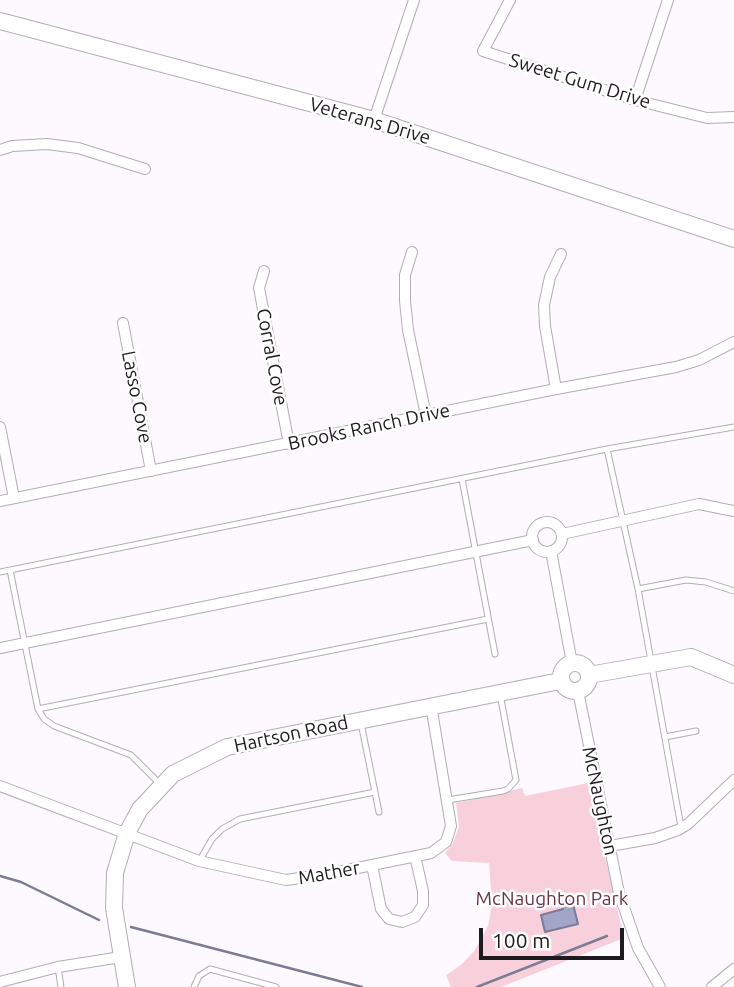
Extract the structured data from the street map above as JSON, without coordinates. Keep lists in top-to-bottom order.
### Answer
{
  "streets": {
    "street": [
      "Sweet Gum Drive",
      "Veterans Drive",
      "Corral Cove",
      "Lasso Cove",
      "Brooks Ranch Drive",
      "Hartson Road",
      "McNaughton",
      "Mather"
    ]
  },
  "crossings": [
    ["Corral Cove", "Brooks Ranch Drive"],
    ["Lasso Cove", "Brooks Ranch Drive"],
    ["Hartson Road", "McNaughton"],
    ["Hartson Road", "Mather"]
  ],
  "parks": ["McNaughton Park"],
  "scale_bar": "100 m"
}
